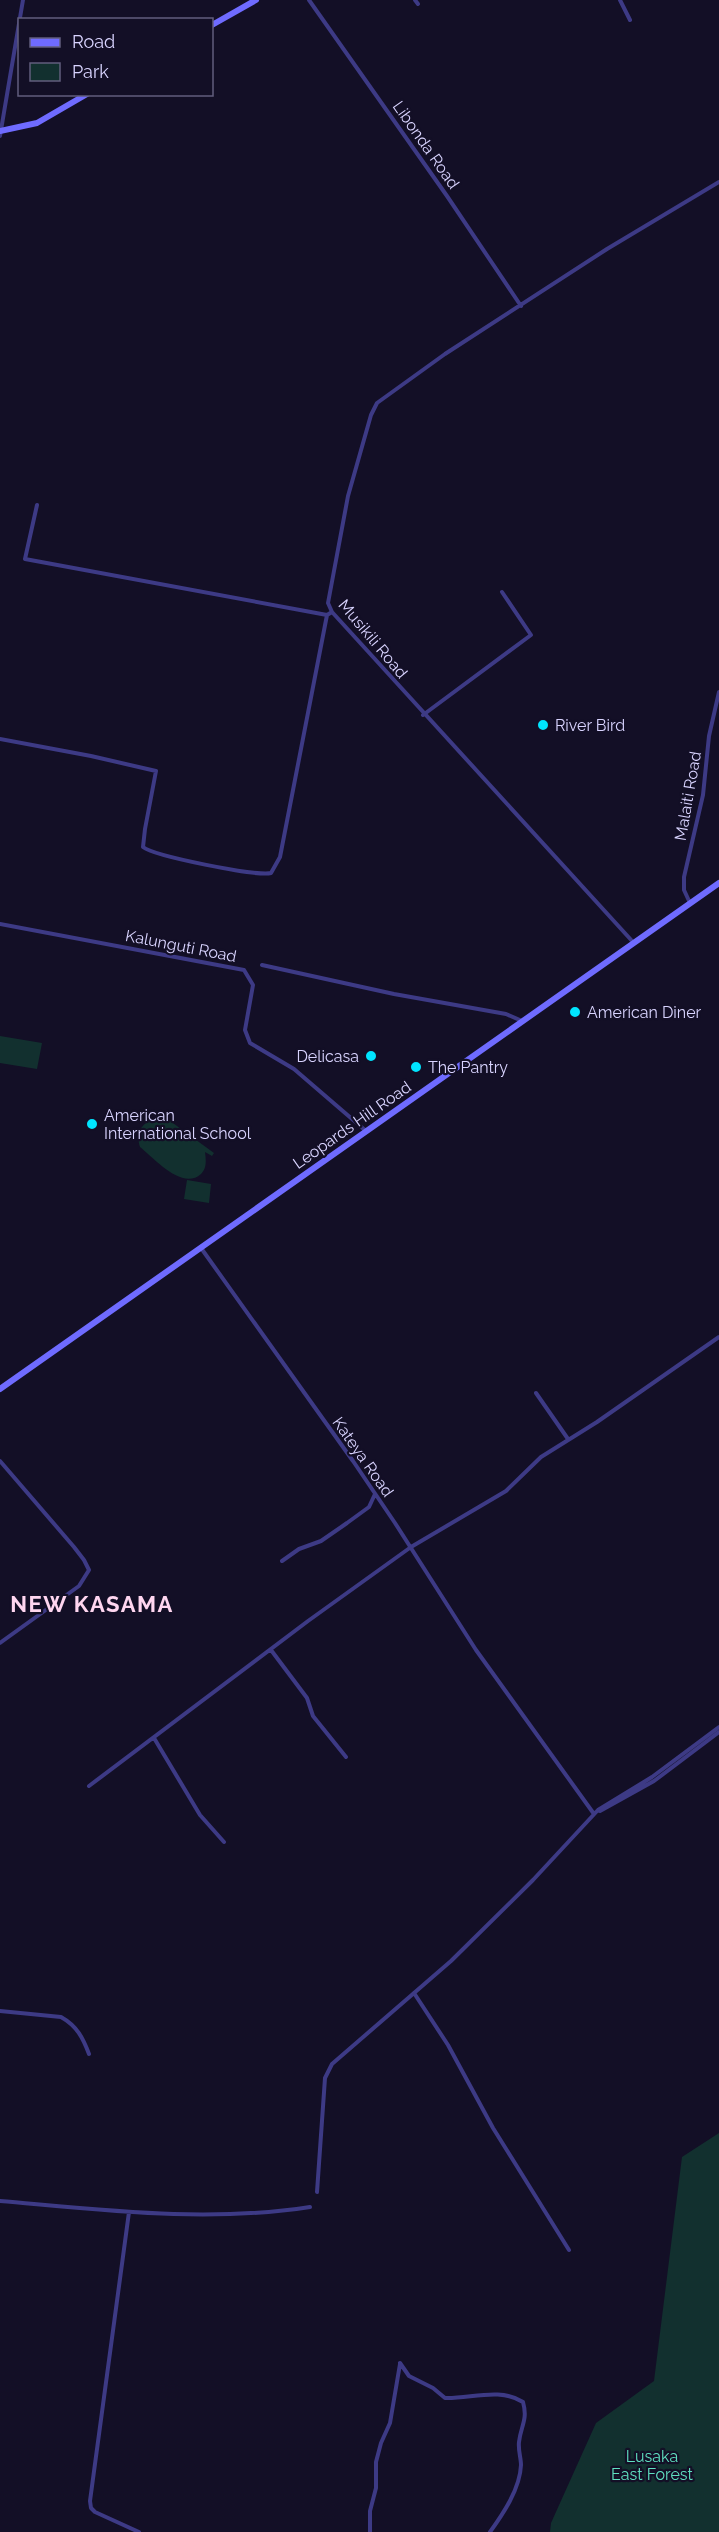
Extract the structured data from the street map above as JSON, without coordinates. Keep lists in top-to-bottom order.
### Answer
{
  "streets": {
    "main road": ["Leopards Hill Road"],
    "street": [
      "Libonda Road",
      "Musikili Road",
      "Malaiti Road",
      "Kalunguti Road",
      "Kateya Road"
    ]
  },
  "crossings": [
    ["Libonda Road", "Musikili Road"],
    ["Musikili Road", "Leopards Hill Road"],
    ["Malaiti Road", "Leopards Hill Road"],
    ["Kalunguti Road", "Leopards Hill Road"],
    ["Leopards Hill Road", "Kateya Road"]
  ],
  "districts": ["NEW KASAMA"],
  "parks": ["Lusaka East Forest"],
  "places": [
    "River Bird",
    "American Diner",
    "Delicasa",
    "The Pantry",
    "American International School"
  ],
  "legend": ["Road", "Park"]
}
